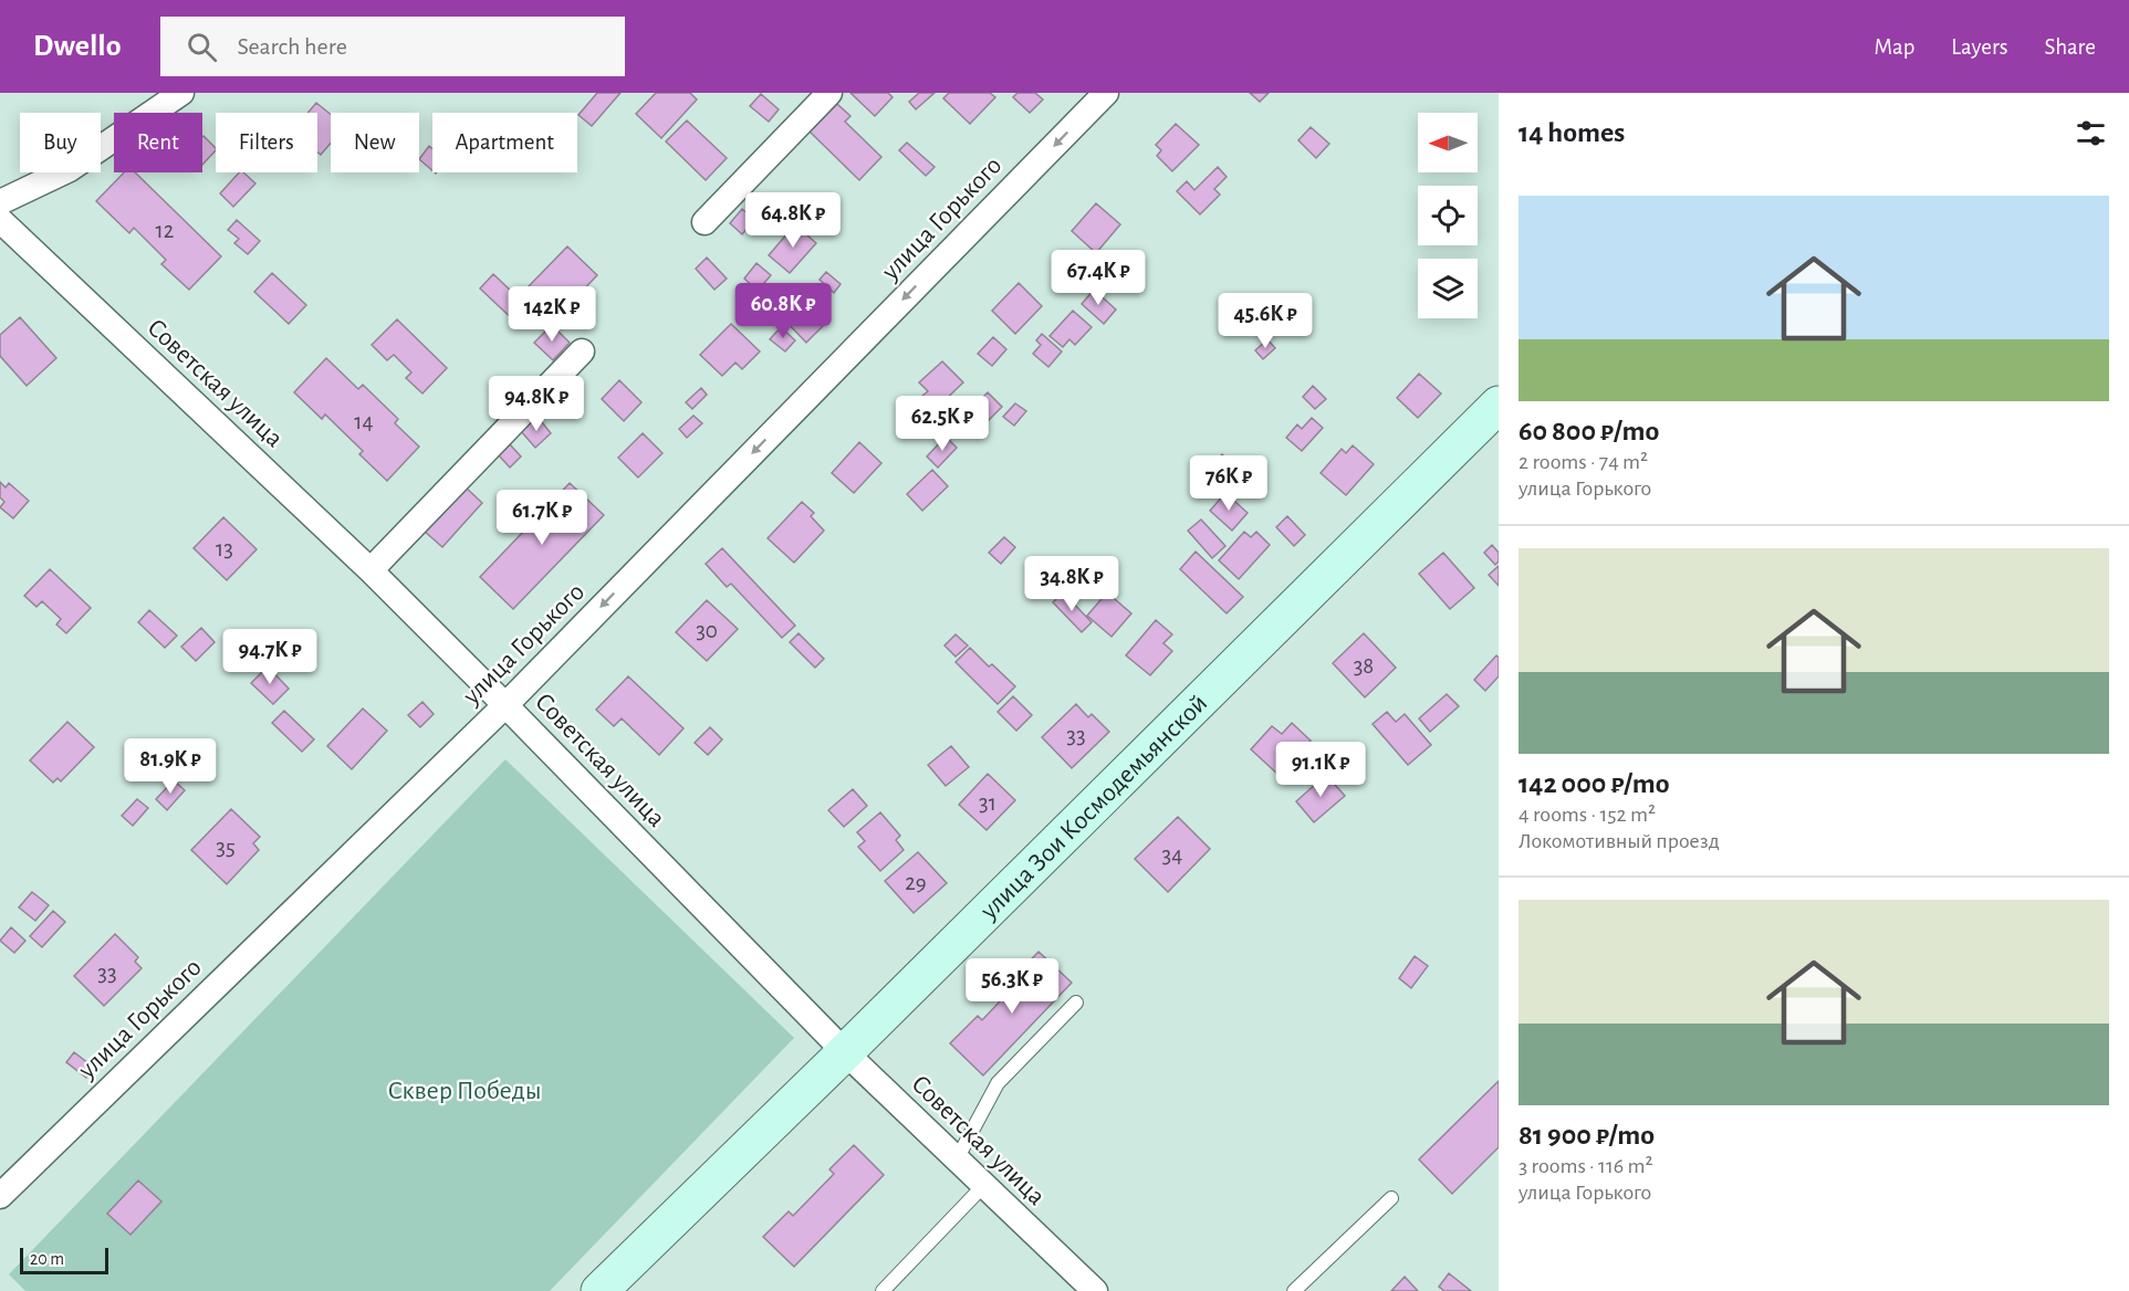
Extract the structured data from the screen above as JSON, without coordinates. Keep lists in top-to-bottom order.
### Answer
{
  "streets": {
    "street": ["улица Горького", "Советская улица", "улица Зои Космодемьянской"]
  },
  "crossings": [
    ["улица Горького", "Советская улица"],
    ["Советская улица", "улица Зои Космодемьянской"]
  ],
  "parks": ["Сквер Победы"],
  "house_numbers": [
    "12",
    "14",
    "13",
    "30",
    "38",
    "33",
    "31",
    "35",
    "34",
    "29",
    "33"
  ],
  "scale_bar": "20 m",
  "north": "left",
  "page": {
    "header": "Dwello",
    "search": "Search here",
    "nav": ["Map", "Layers", "Share"],
    "heading": "14 homes",
    "chip": [
      "Buy",
      "Rent",
      "Filters",
      "New",
      "Apartment"
    ],
    "list": [
      {
        "name": "60 800 ₽/mo",
        "note": "2 rooms · 74 m² · улица Горького"
      },
      {
        "name": "142 000 ₽/mo",
        "note": "4 rooms · 152 m² · Локомотивный проезд"
      },
      {
        "name": "81 900 ₽/mo",
        "note": "3 rooms · 116 m² · улица Горького"
      }
    ],
    "price": [
      "64.8K ₽",
      "67.4K ₽",
      "60.8K ₽",
      "142K ₽",
      "45.6K ₽",
      "94.8K ₽",
      "62.5K ₽",
      "76K ₽",
      "61.7K ₽",
      "34.8K ₽",
      "94.7K ₽",
      "81.9K ₽",
      "91.1K ₽",
      "56.3K ₽"
    ],
    "scale": "20 m"
  }
}
